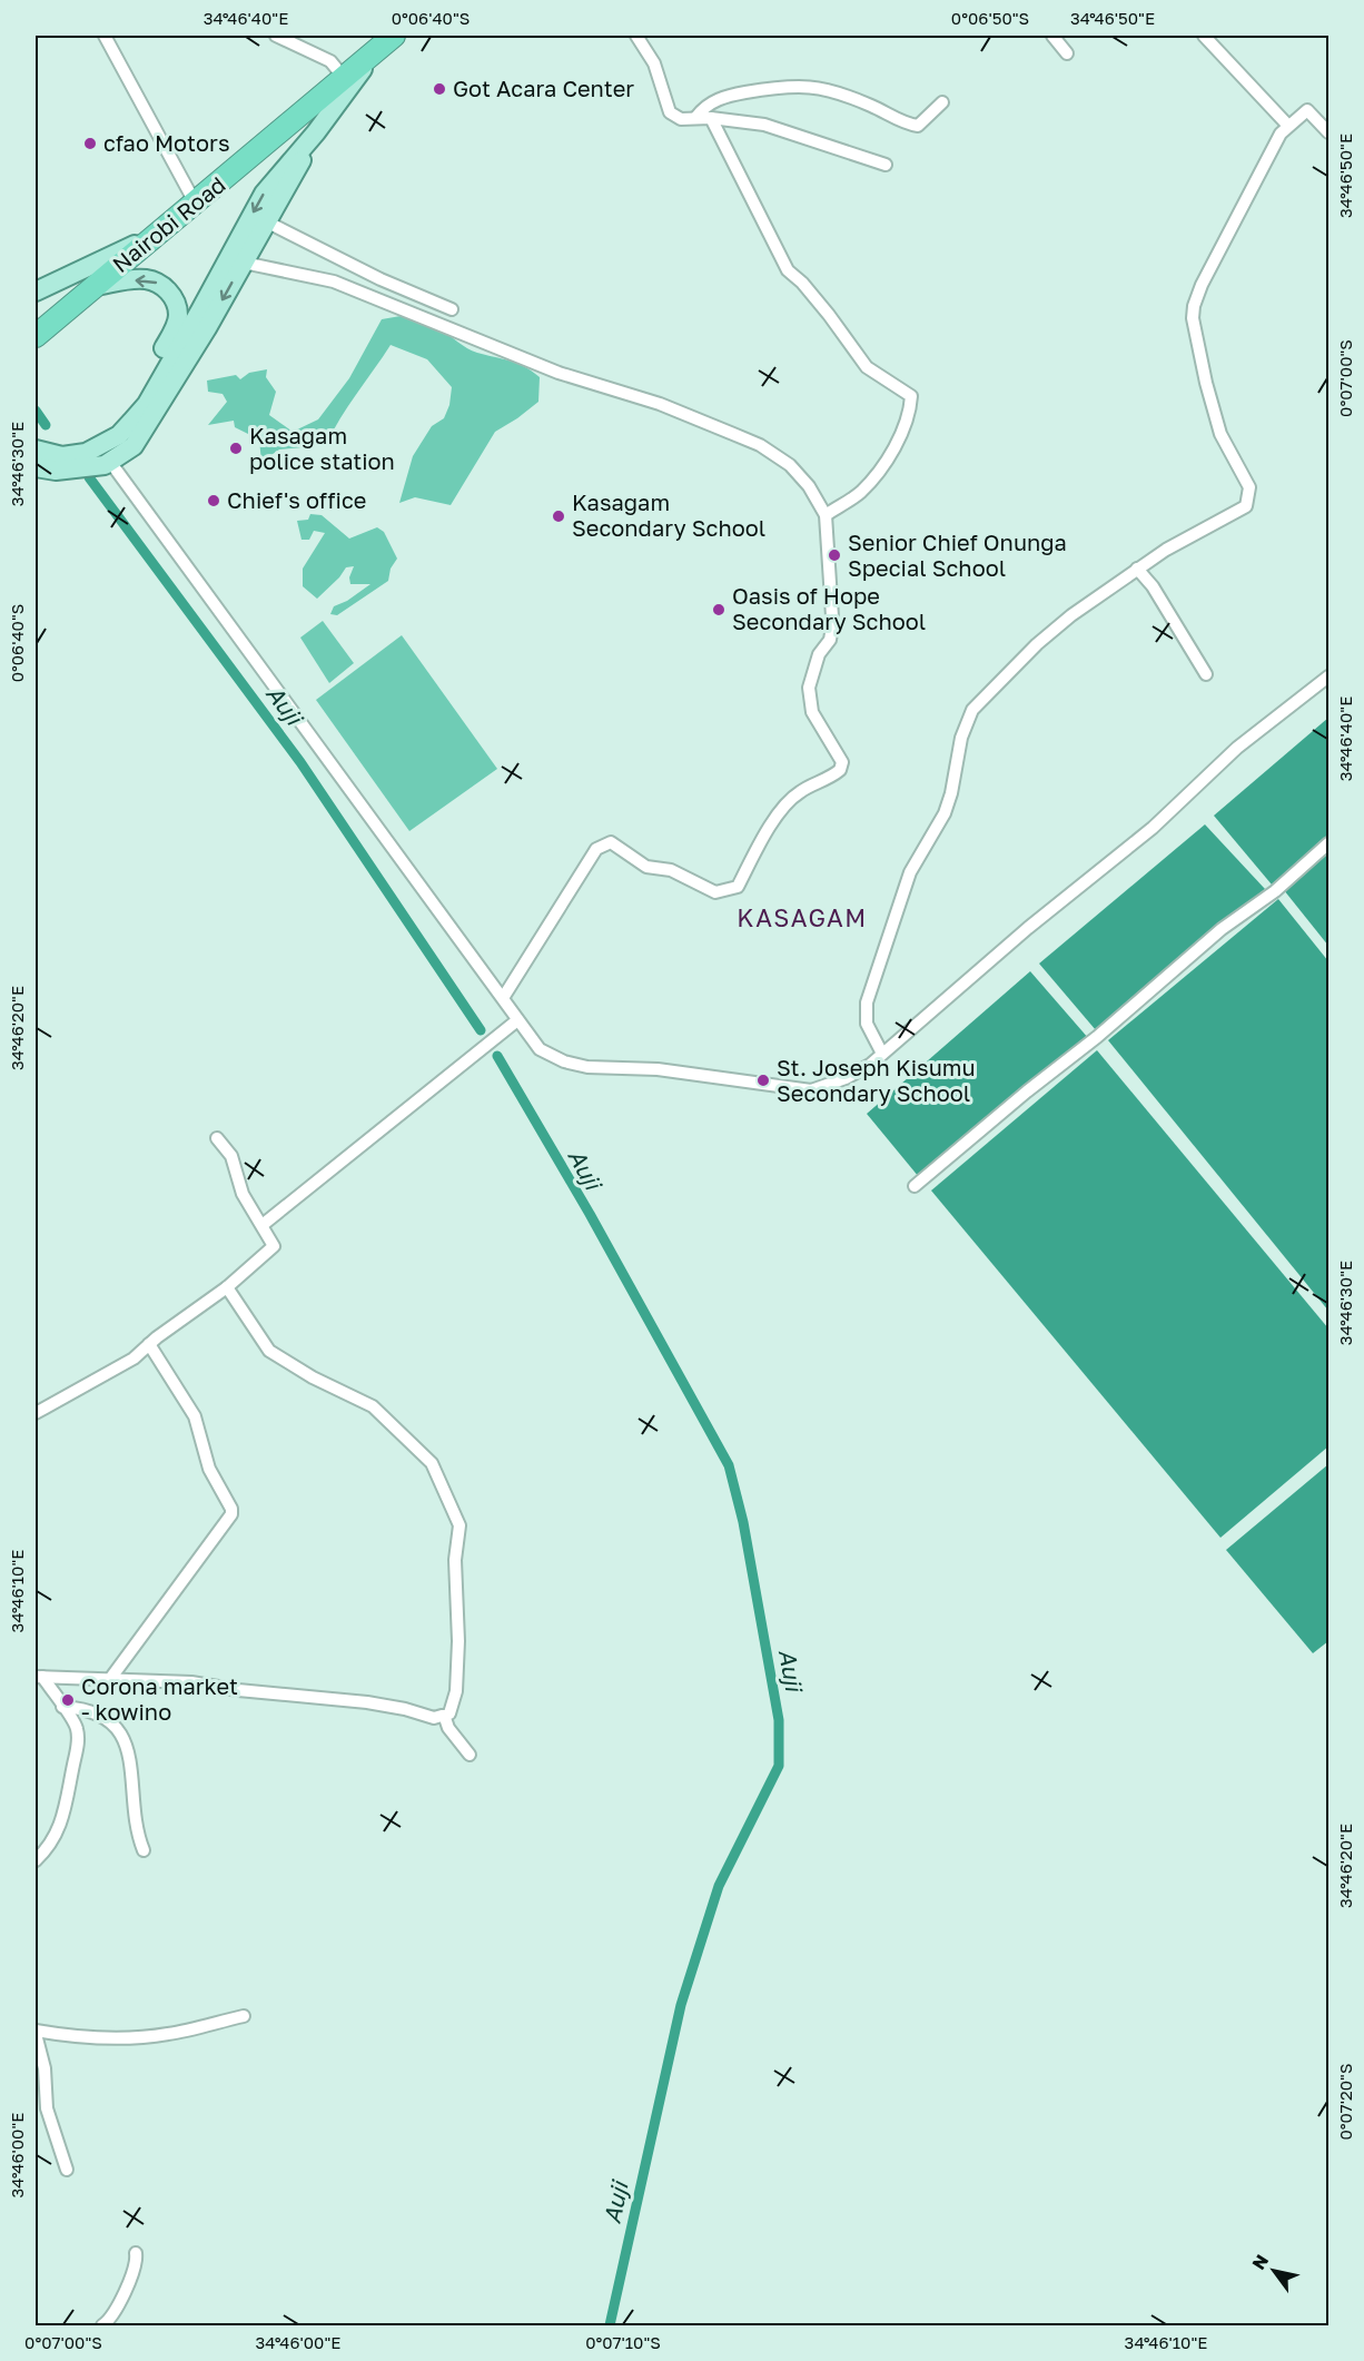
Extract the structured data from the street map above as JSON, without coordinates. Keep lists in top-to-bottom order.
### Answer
{
  "streets": {
    "highway": ["Nairobi Road"]
  },
  "districts": ["KASAGAM"],
  "water": ["Auji"],
  "places": [
    "Got Acara Center",
    "cfao Motors",
    "Kasagam police station",
    "Chief's office",
    "Kasagam Secondary School",
    "Senior Chief Onunga Special School",
    "Oasis of Hope Secondary School",
    "St. Joseph Kisumu Secondary School",
    "Corona market - kowino"
  ],
  "north": "top left",
  "coordinates": [
    "34°46'40\"E",
    "0°06'40\"S",
    "0°06'50\"S",
    "34°46'50\"E",
    "0°07'00\"S",
    "34°46'30\"E",
    "34°46'20\"E",
    "34°46'10\"E",
    "0°07'20\"S",
    "34°46'00\"E",
    "0°07'10\"S"
  ]
}
